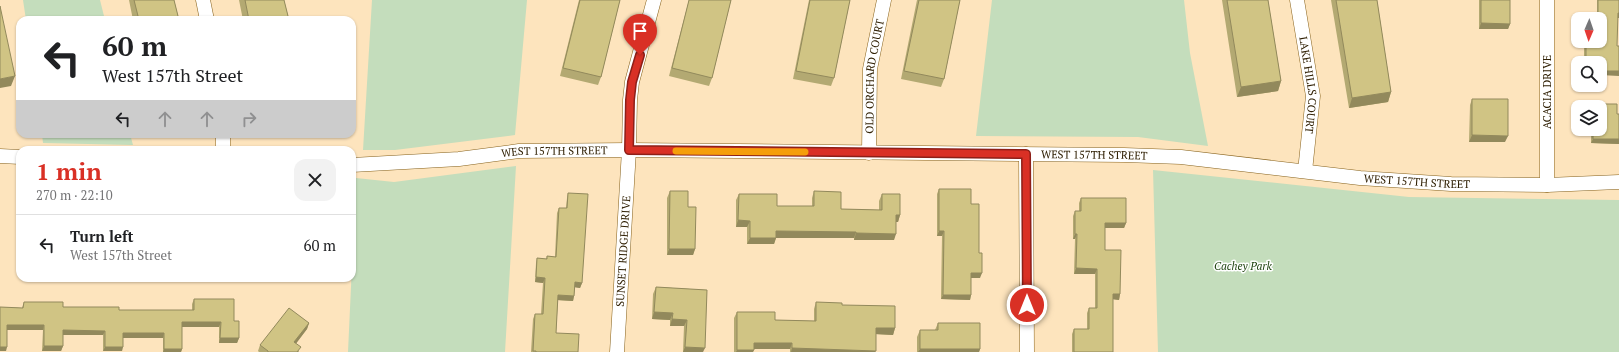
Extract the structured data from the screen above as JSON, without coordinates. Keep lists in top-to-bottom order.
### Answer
{
  "streets": {
    "street": [
      "OLD ORCHARD COURT",
      "LAKE HILLS COURT",
      "ACACIA DRIVE",
      "WEST 157TH STREET",
      "SUNSET RIDGE DRIVE"
    ]
  },
  "crossings": [
    ["OLD ORCHARD COURT", "WEST 157TH STREET"],
    ["LAKE HILLS COURT", "WEST 157TH STREET"],
    ["ACACIA DRIVE", "WEST 157TH STREET"],
    ["WEST 157TH STREET", "SUNSET RIDGE DRIVE"]
  ],
  "parks": ["Cachey Park"],
  "north": "bottom",
  "page": {
    "turn": ["60 m", "West 157th Street"],
    "heading": ["1 min", "270 m · 22:10"],
    "list": [
      {
        "name": "Turn left",
        "note": "West 157th Street",
        "value": "60 m"
      }
    ]
  }
}
